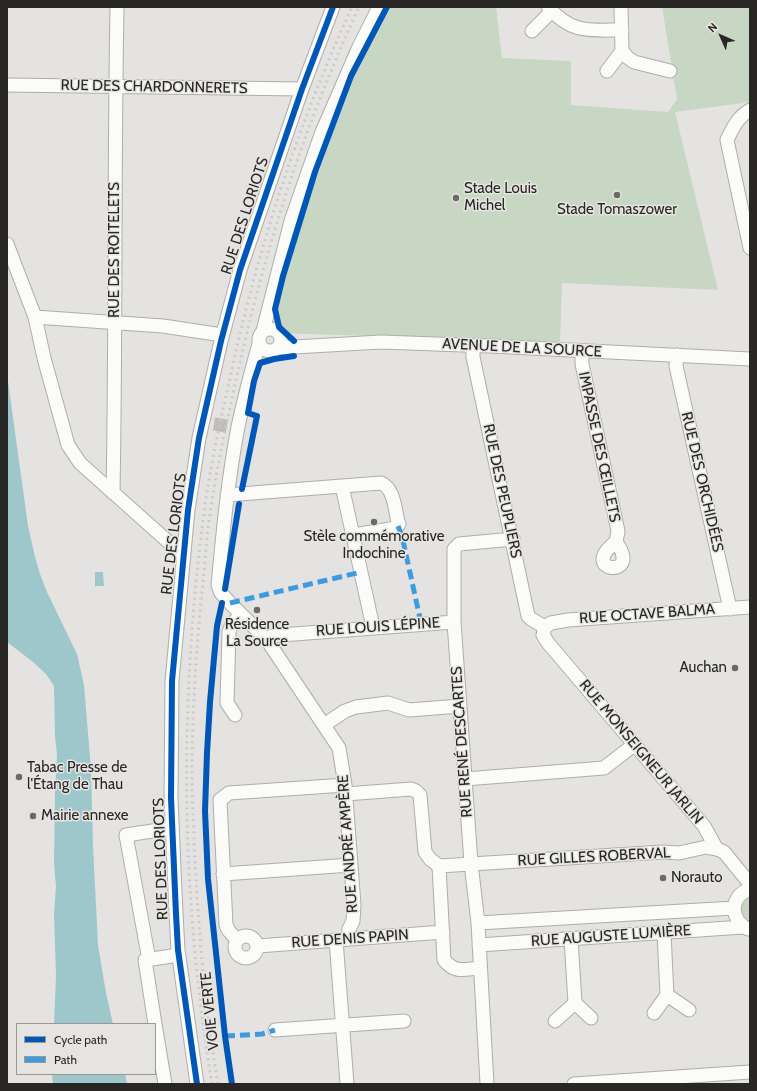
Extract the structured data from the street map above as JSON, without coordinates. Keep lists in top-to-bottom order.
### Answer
{
  "streets": {
    "street": [
      "RUE DES CHARDONNERETS",
      "RUE DES LORIOTS",
      "RUE DES ROITELETS",
      "AVENUE DE LA SOURCE",
      "IMPASSE DES ŒILLETS",
      "RUE DES ORCHIDÉES",
      "RUE DES PEUPLIERS",
      "RUE OCTAVE BALMA",
      "RUE LOUIS LÉPINE",
      "RUE RENÉ DESCARTES",
      "RUE MONSEIGNEUR JARLIN",
      "RUE ANDRÉ AMPÈRE",
      "RUE GILLES ROBERVAL",
      "RUE AUGUSTE LUMIÈRE",
      "RUE DENIS PAPIN"
    ],
    "cycle path": ["VOIE VERTE"]
  },
  "crossings": [
    ["RUE DES CHARDONNERETS", "RUE DES LORIOTS"],
    ["RUE DES CHARDONNERETS", "RUE DES ROITELETS"],
    ["AVENUE DE LA SOURCE", "IMPASSE DES ŒILLETS"],
    ["AVENUE DE LA SOURCE", "RUE DES ORCHIDÉES"],
    ["AVENUE DE LA SOURCE", "RUE DES PEUPLIERS"],
    ["RUE DES ORCHIDÉES", "RUE OCTAVE BALMA"],
    ["RUE DES PEUPLIERS", "RUE OCTAVE BALMA"],
    ["RUE DES PEUPLIERS", "RUE LOUIS LÉPINE"],
    ["RUE DES PEUPLIERS", "RUE MONSEIGNEUR JARLIN"],
    ["RUE OCTAVE BALMA", "RUE MONSEIGNEUR JARLIN"],
    ["RUE LOUIS LÉPINE", "RUE RENÉ DESCARTES"],
    ["RUE RENÉ DESCARTES", "RUE GILLES ROBERVAL"],
    ["RUE RENÉ DESCARTES", "RUE AUGUSTE LUMIÈRE"],
    ["RUE MONSEIGNEUR JARLIN", "RUE GILLES ROBERVAL"],
    ["RUE ANDRÉ AMPÈRE", "RUE DENIS PAPIN"]
  ],
  "places": [
    "Stade Tomaszower",
    "Stade Louis Michel",
    "Stèle commémorative Indochine",
    "Résidence La Source",
    "Auchan",
    "Tabac Presse de l'Étang de Thau",
    "Mairie annexe",
    "Norauto"
  ],
  "legend": ["Cycle path", "Path"],
  "north": "top left"
}
